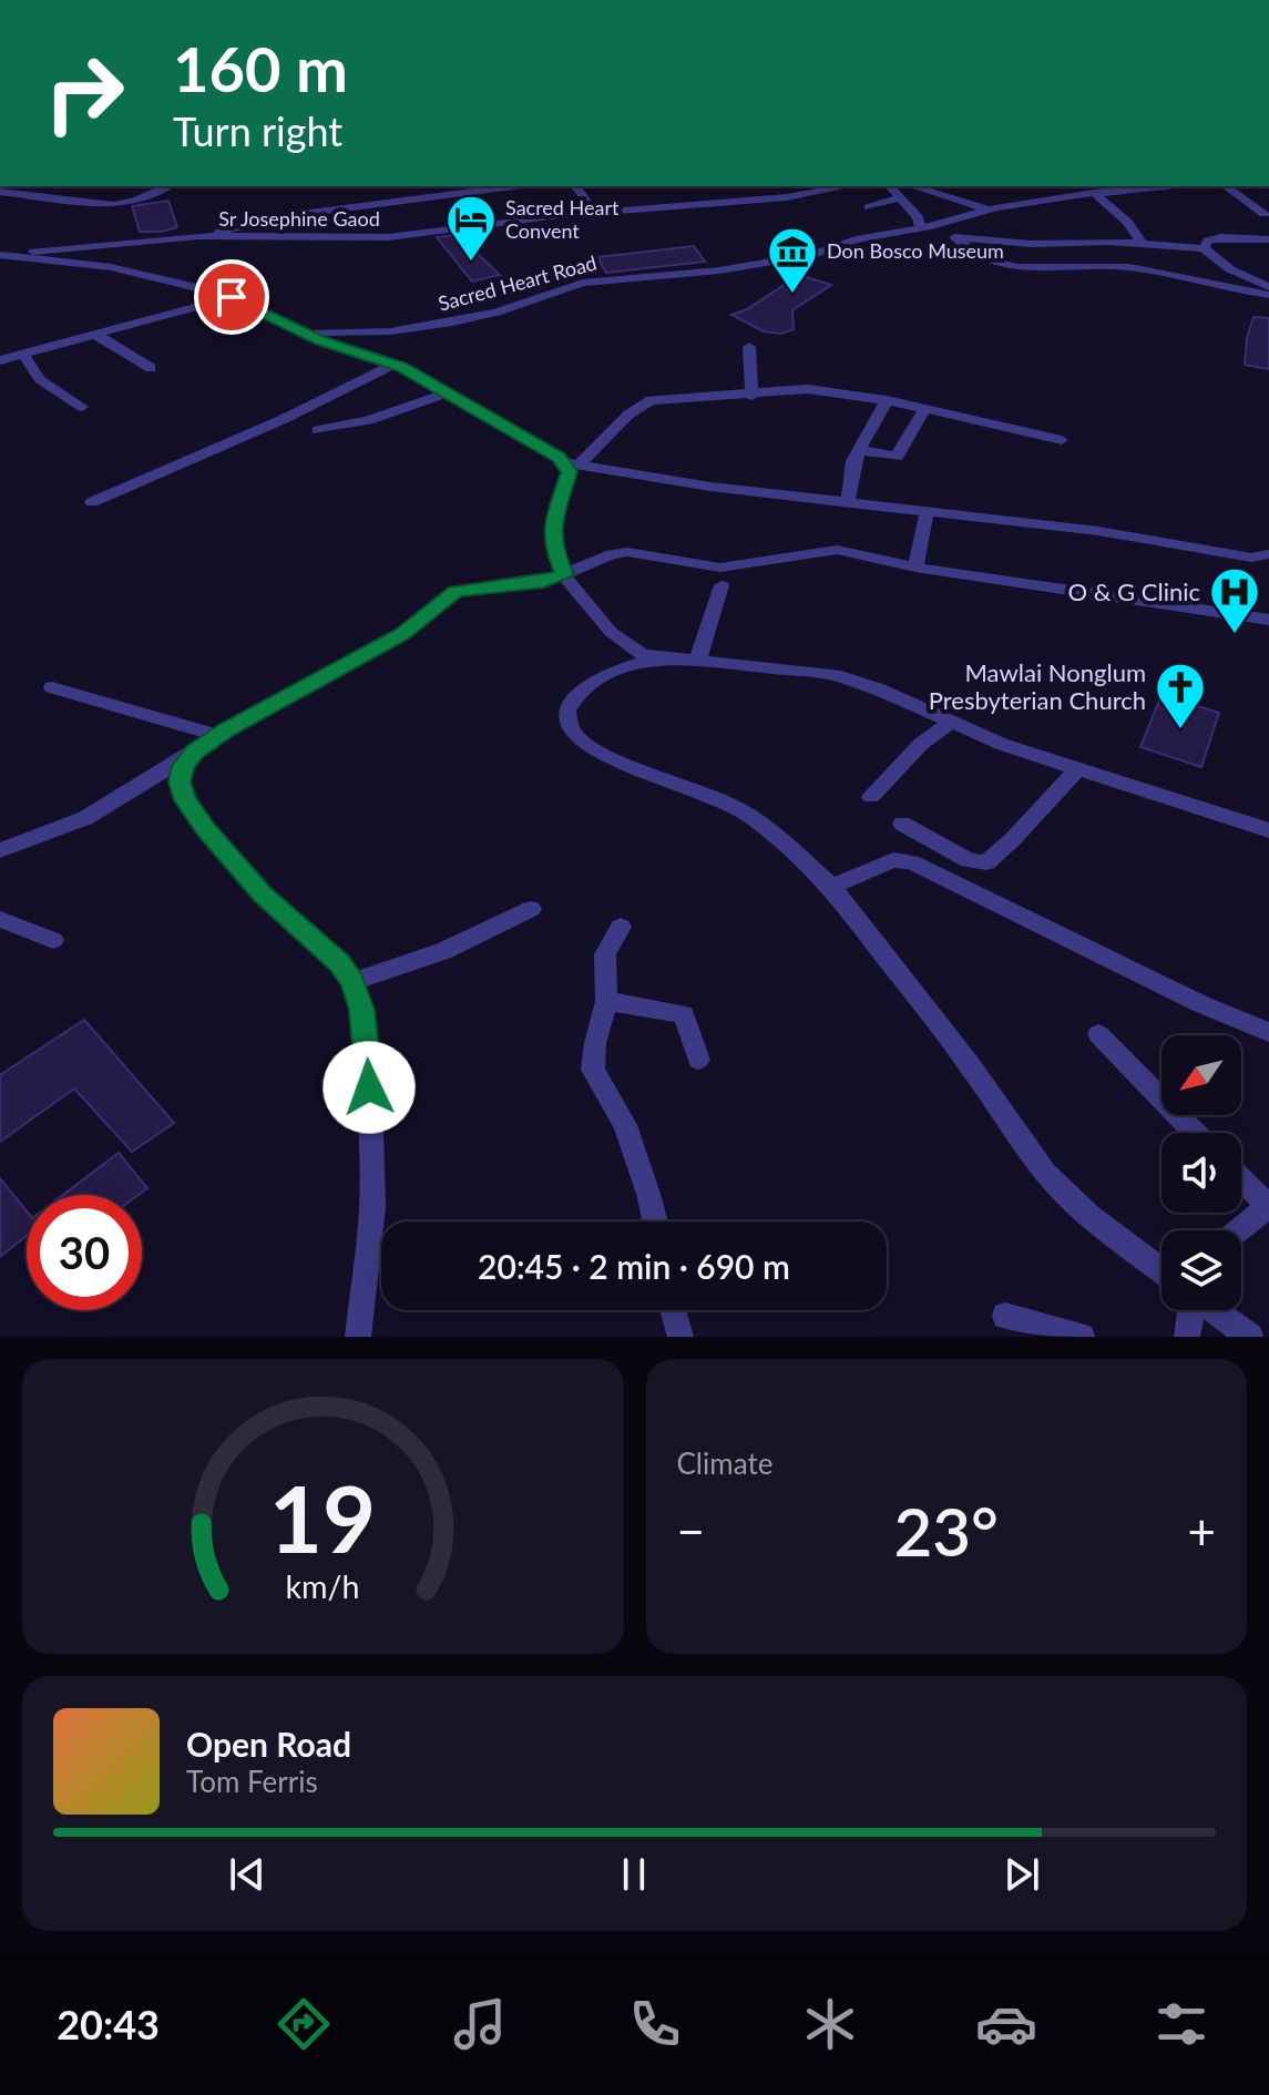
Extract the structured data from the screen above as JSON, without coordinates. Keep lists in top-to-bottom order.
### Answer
{
  "streets": {
    "street": ["Sr Josephine Gaod", "Sacred Heart Road"]
  },
  "places": {
    "hotel": ["Sacred Heart Convent"],
    "museum": ["Don Bosco Museum"],
    "hospital": ["O & G Clinic"],
    "church": ["Mawlai Nonglum Presbyterian Church"]
  },
  "north": "bottom left",
  "page": {
    "turn": ["160 m", "Turn right"],
    "limit": "30",
    "trip": "20:45 · 2 min · 690 m",
    "tile": "Climate",
    "heat": ["−", "23°", "+"],
    "song": ["Open Road", "Tom Ferris"],
    "tabs": "20:43",
    "gauge": ["19", "km/h"]
  }
}
